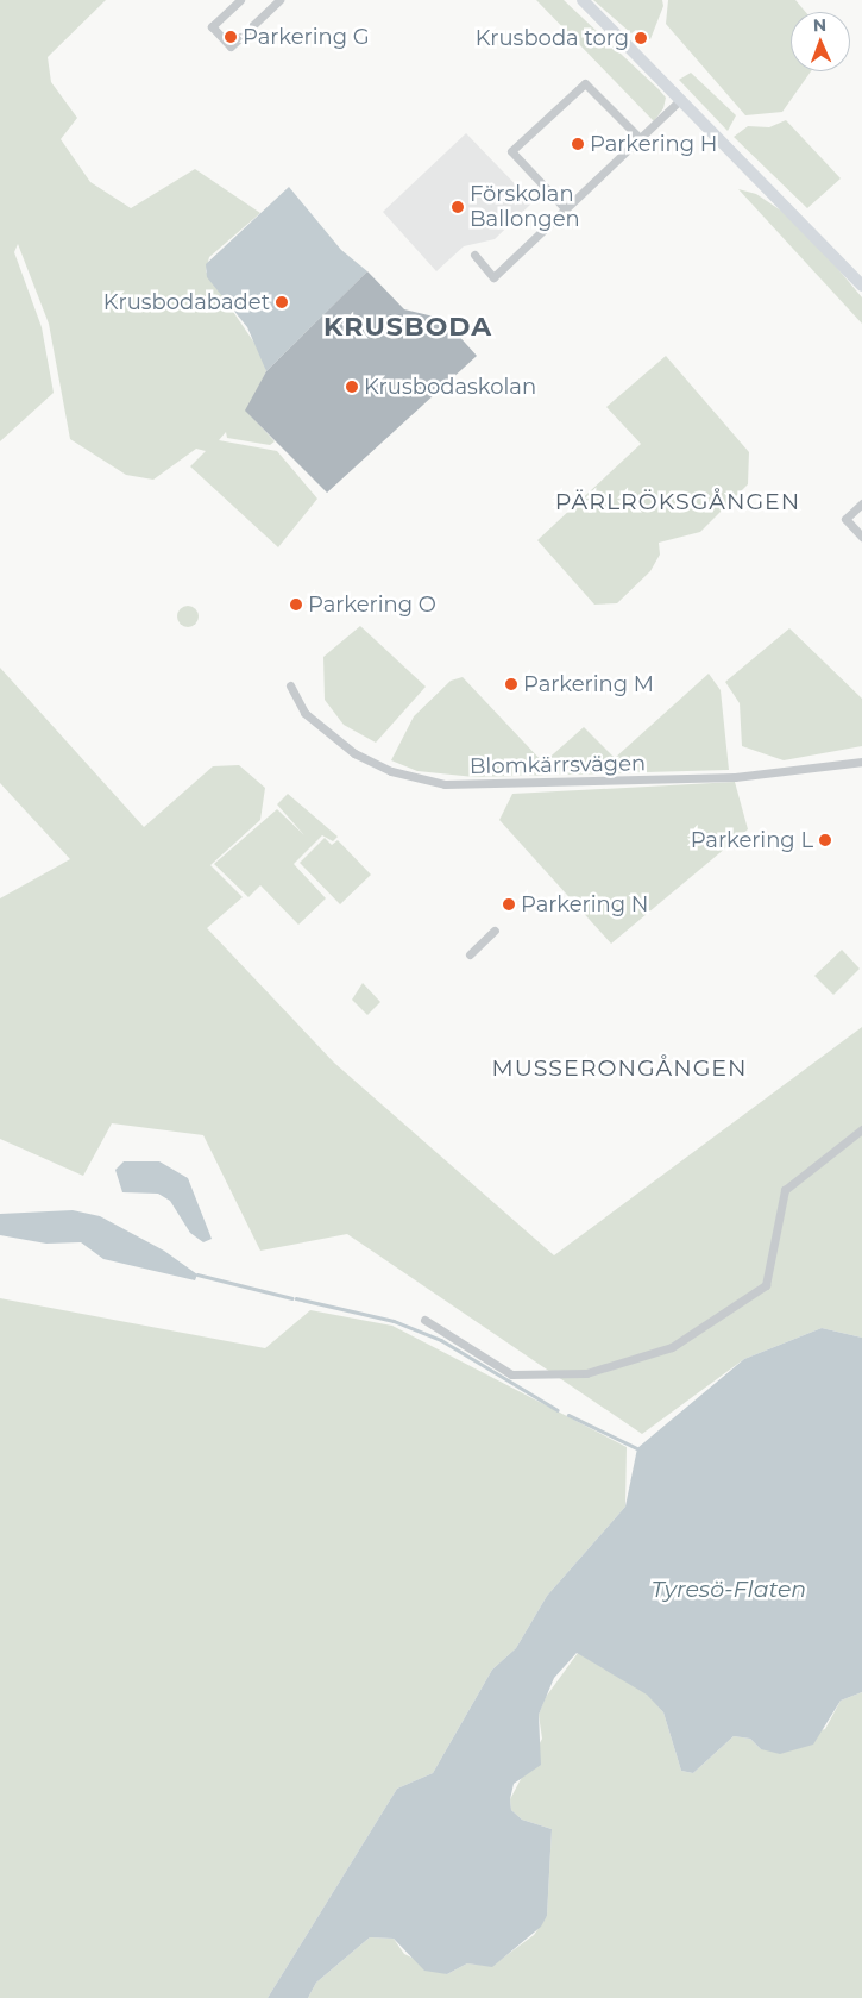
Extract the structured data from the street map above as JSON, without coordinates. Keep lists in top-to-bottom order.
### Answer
{
  "streets": {
    "street": ["Blomkärrsvägen"]
  },
  "districts": ["KRUSBODA", "PÄRLRÖKSGÅNGEN", "MUSSERONGÅNGEN"],
  "water": ["Tyresö-Flaten"],
  "places": [
    "Parkering G",
    "Krusboda torg",
    "Parkering H",
    "Förskolan Ballongen",
    "Krusbodabadet",
    "Krusbodaskolan",
    "Parkering O",
    "Parkering M",
    "Parkering L",
    "Parkering N"
  ],
  "north": "top"
}
